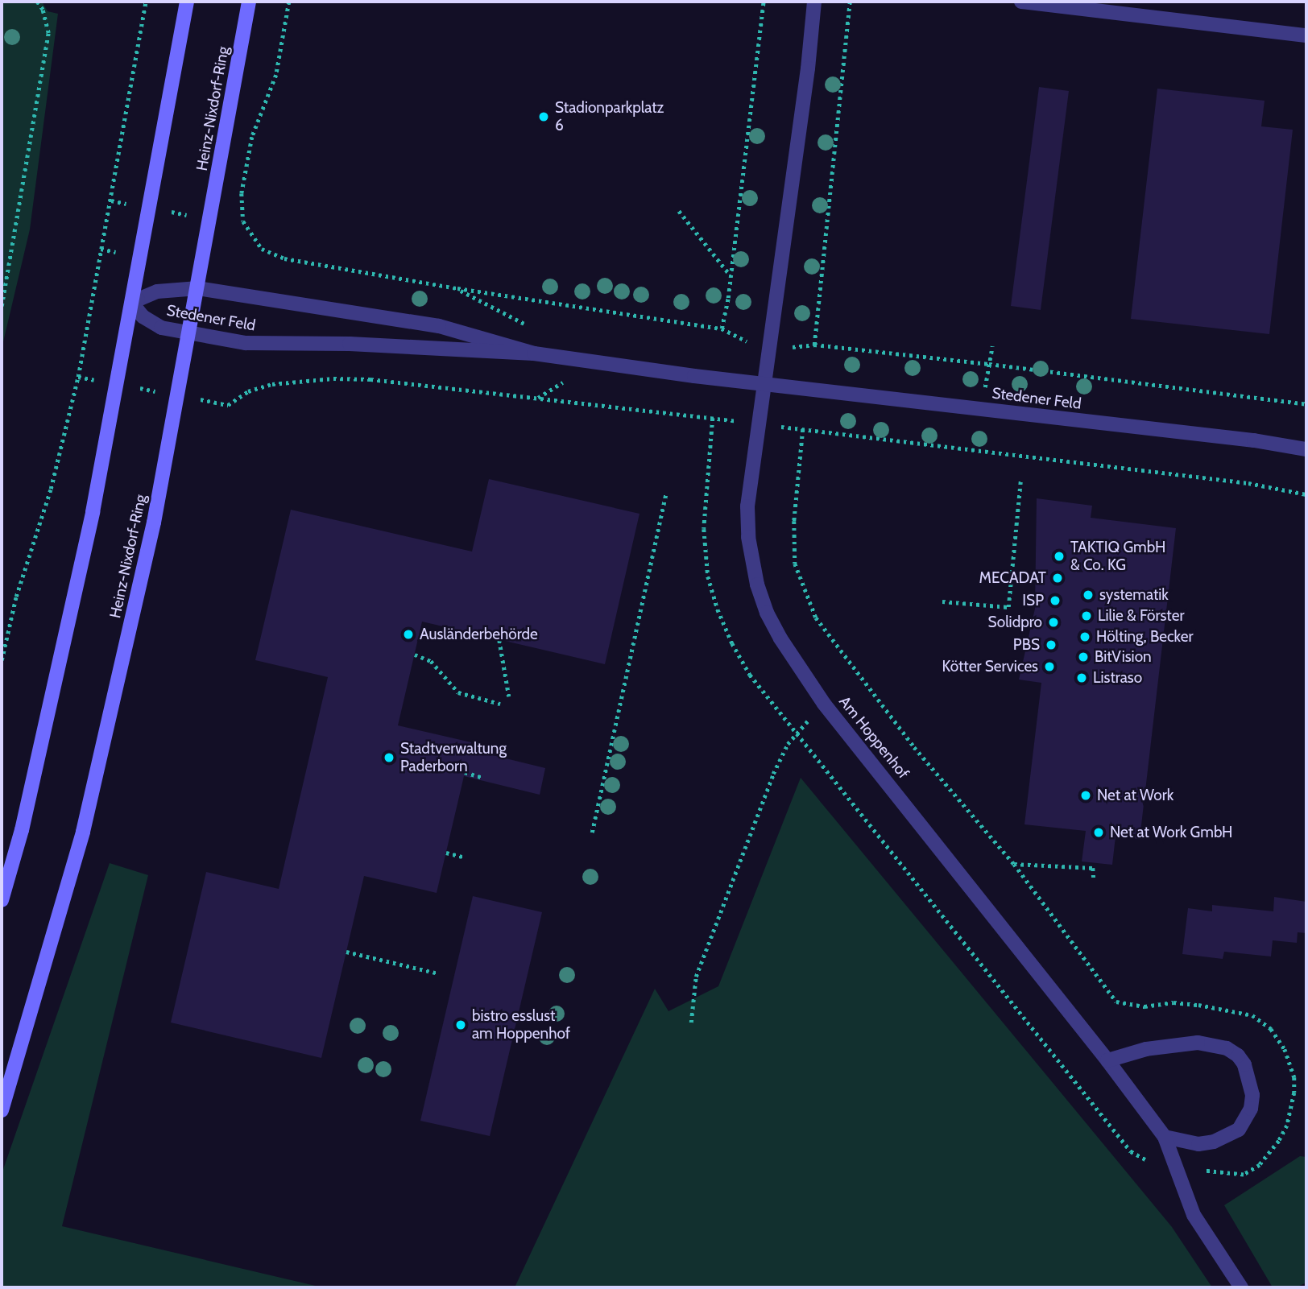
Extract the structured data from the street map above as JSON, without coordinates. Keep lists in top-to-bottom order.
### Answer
{
  "streets": {
    "main road": ["Heinz-Nixdorf-Ring"],
    "street": ["Stedener Feld", "Am Hoppenhof"]
  },
  "crossings": [
    ["Heinz-Nixdorf-Ring", "Stedener Feld"],
    ["Stedener Feld", "Am Hoppenhof"]
  ],
  "places": [
    "Stadionparkplatz 6",
    "TAKTIQ GmbH & Co. KG",
    "MECADAT",
    "systematik",
    "ISP",
    "Lilie & Förster",
    "Solidpro",
    "Ausländerbehörde",
    "Hölting, Becker",
    "PBS",
    "BitVision",
    "Kötter Services",
    "Listraso",
    "Stadtverwaltung Paderborn",
    "Net at Work",
    "Net at Work GmbH",
    "bistro esslust am Hoppenhof"
  ]
}
